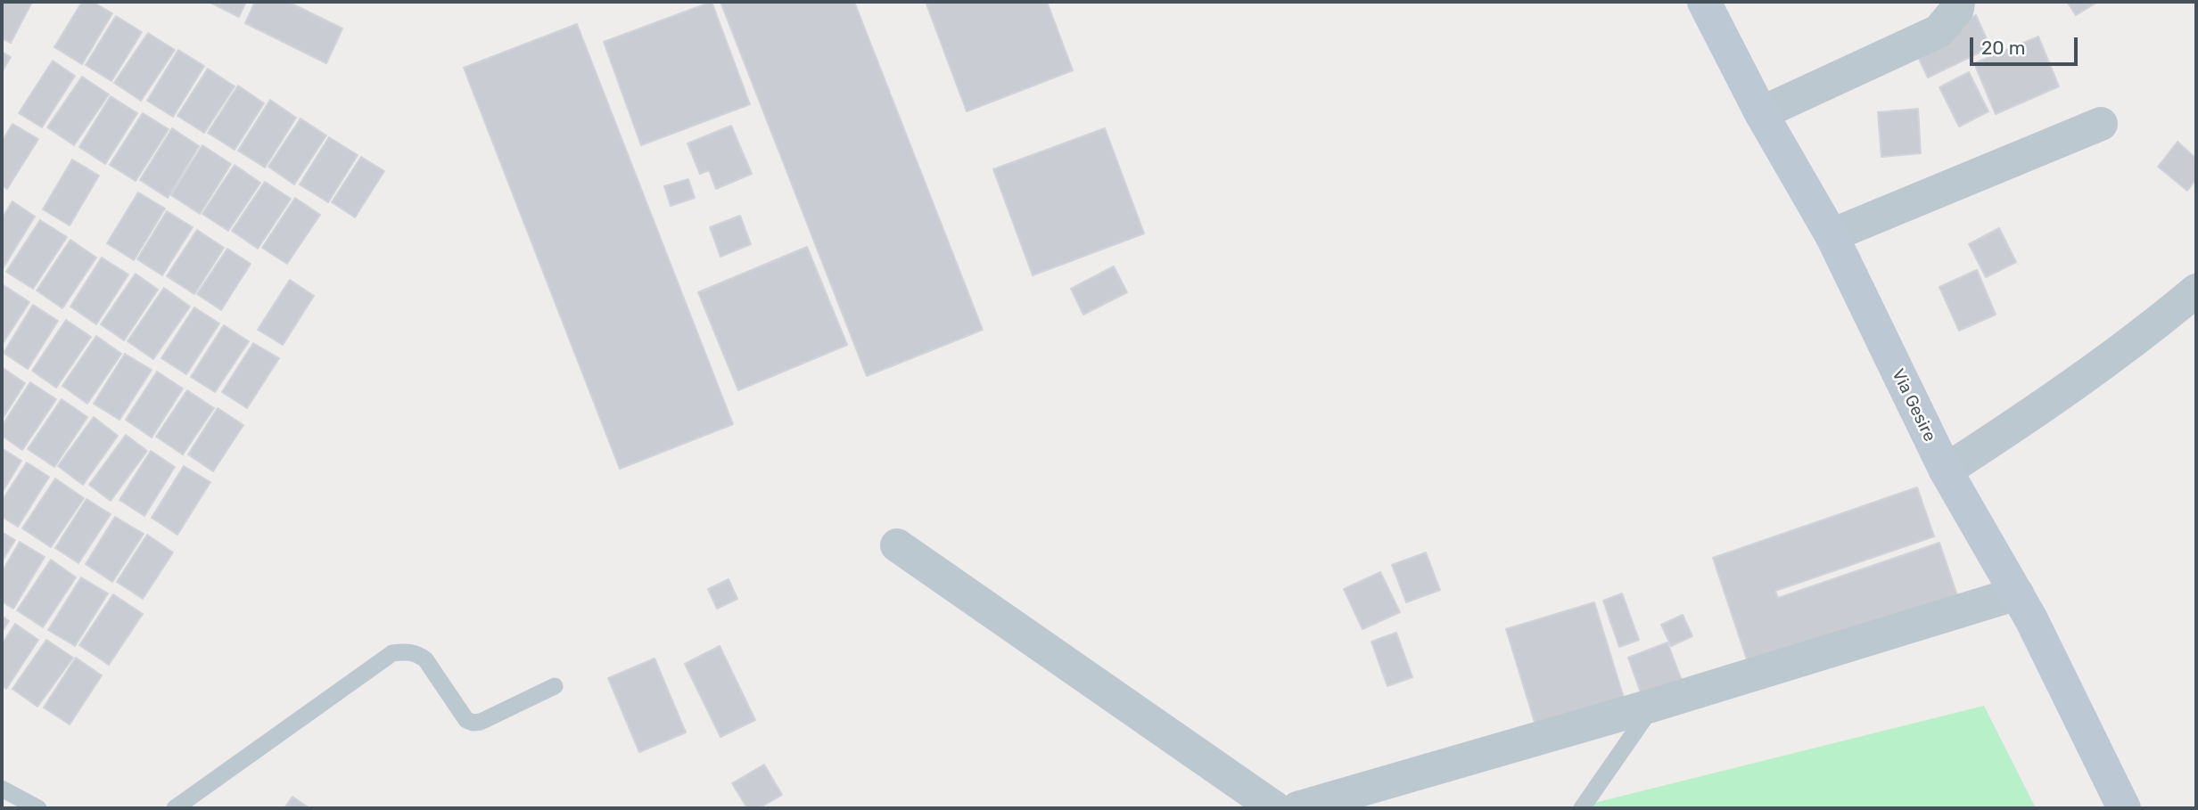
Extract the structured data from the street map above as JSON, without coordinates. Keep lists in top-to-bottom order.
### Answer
{
  "streets": {
    "main road": ["Via Gesire"]
  },
  "scale_bar": "20 m"
}
